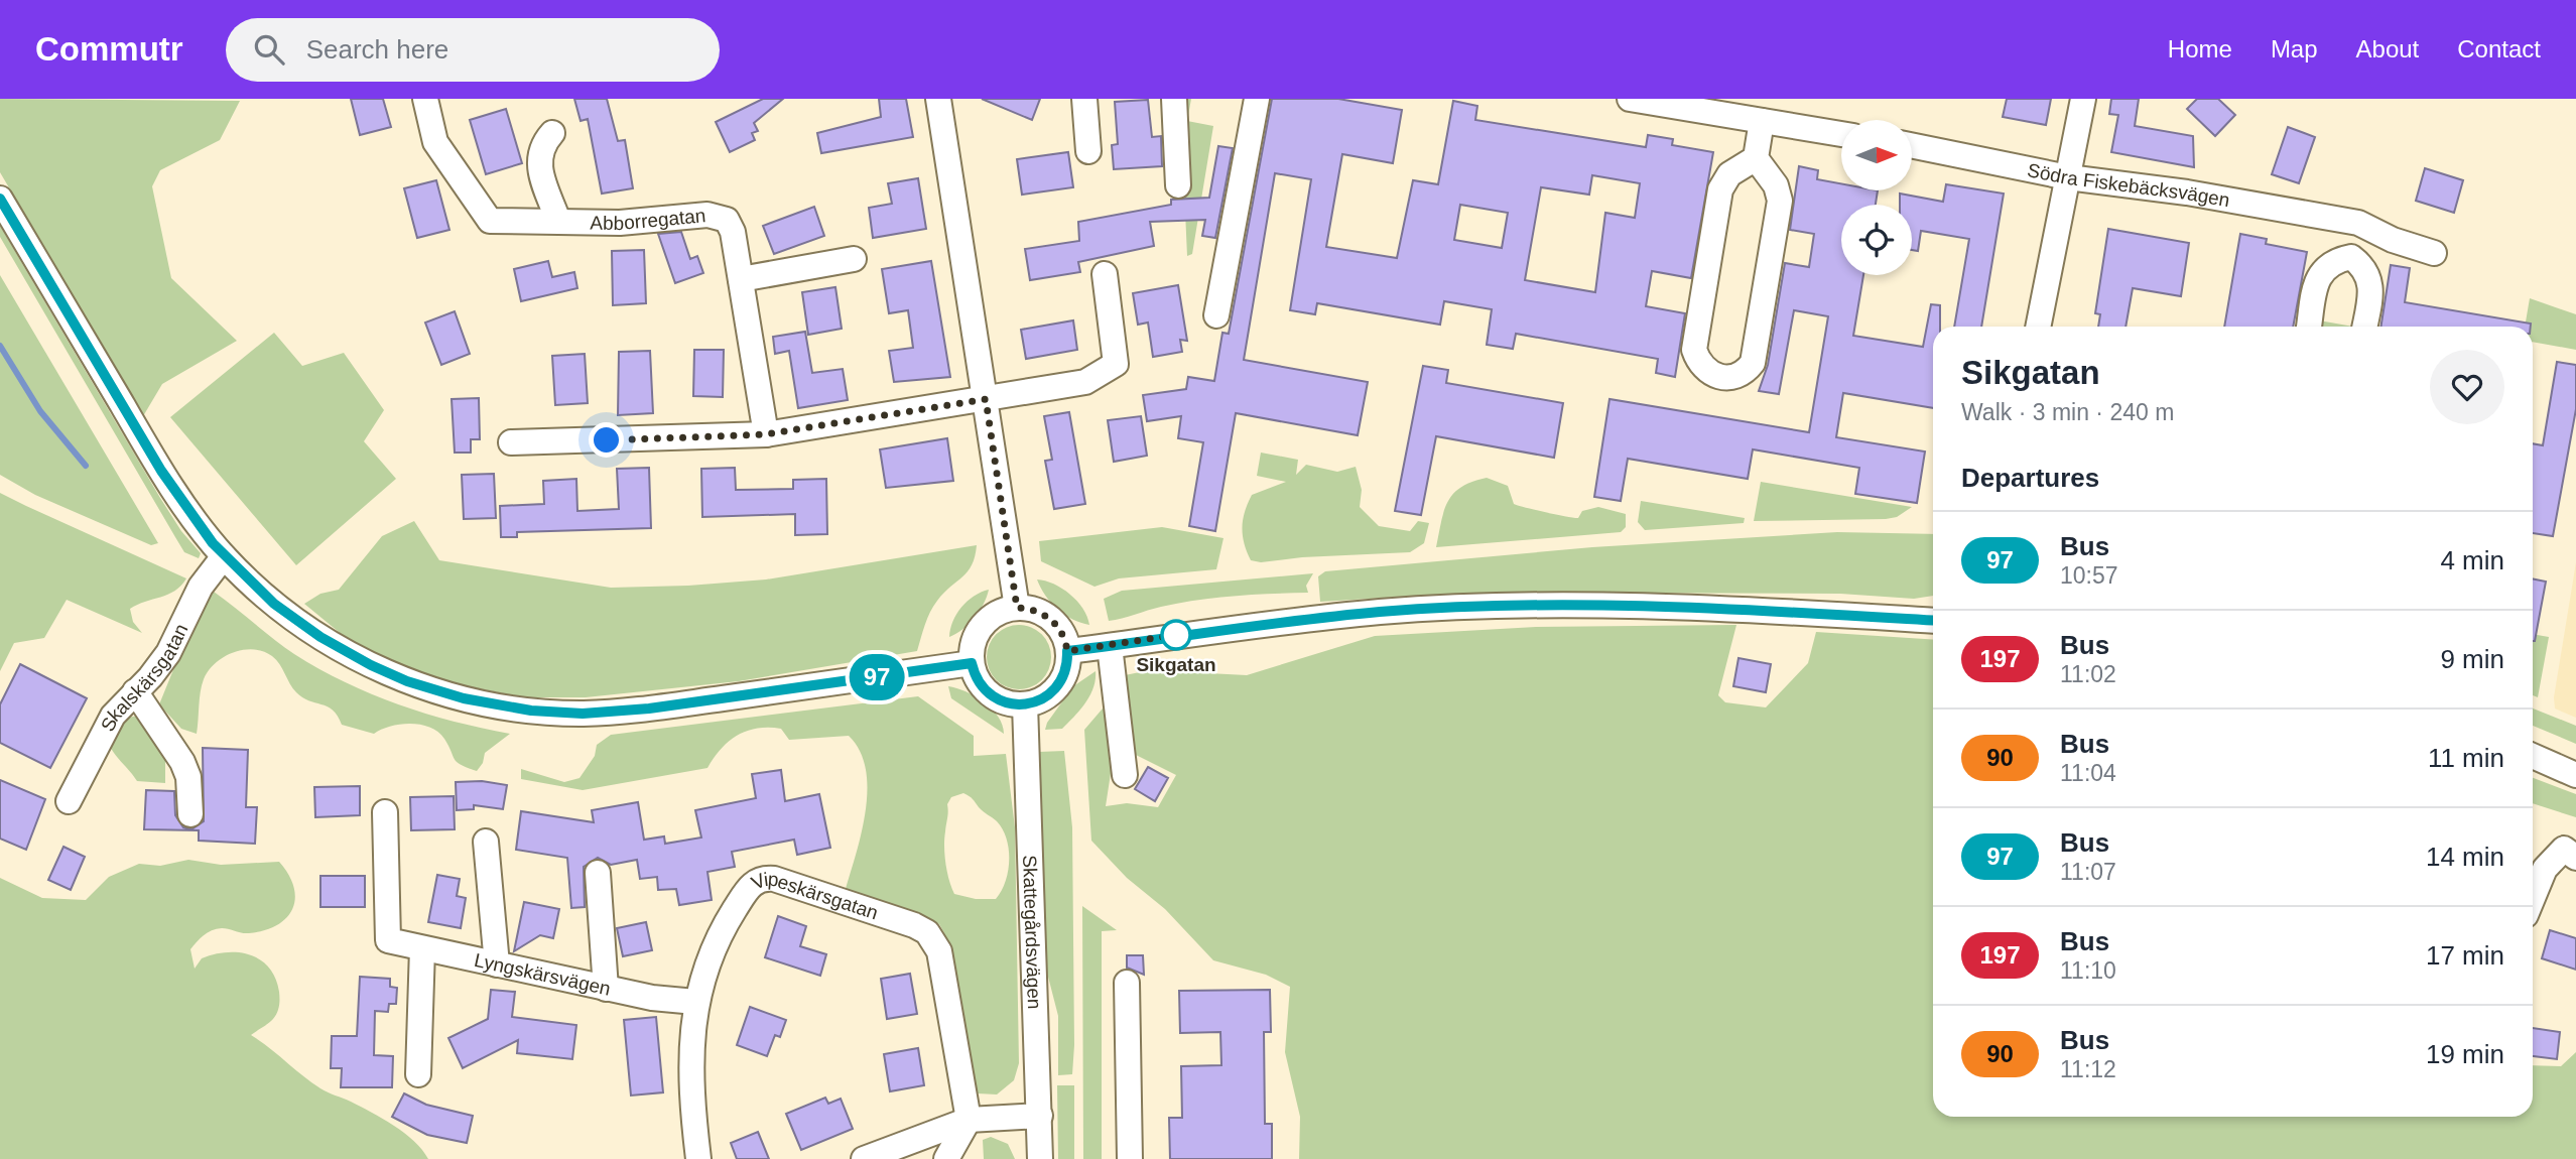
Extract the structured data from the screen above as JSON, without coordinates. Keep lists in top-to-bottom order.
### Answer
{
  "streets": {
    "street": [
      "Södra Fiskebäcksvägen",
      "Abborregatan",
      "Skalskärsgatan",
      "Vipeskärsgatan",
      "Skattegårdsvägen",
      "Lyngskärsvägen"
    ]
  },
  "crossings": [
    ["Vipeskärsgatan", "Lyngskärsvägen"]
  ],
  "places": ["Sikgatan"],
  "lines": ["bus line 97"],
  "north": "right",
  "page": {
    "header": "Commutr",
    "search": "Search here",
    "nav": [
      "Home",
      "Map",
      "About",
      "Contact"
    ],
    "on_map": "97",
    "heading": [
      ["Sikgatan", "Walk · 3 min · 240 m"],
      "Departures"
    ],
    "list": [
      {
        "mark": "97",
        "name": "Bus",
        "note": "10:57",
        "value": "4 min"
      },
      {
        "mark": "197",
        "name": "Bus",
        "note": "11:02",
        "value": "9 min"
      },
      {
        "mark": "90",
        "name": "Bus",
        "note": "11:04",
        "value": "11 min"
      },
      {
        "mark": "97",
        "name": "Bus",
        "note": "11:07",
        "value": "14 min"
      },
      {
        "mark": "197",
        "name": "Bus",
        "note": "11:10",
        "value": "17 min"
      },
      {
        "mark": "90",
        "name": "Bus",
        "note": "11:12",
        "value": "19 min"
      }
    ]
  }
}
